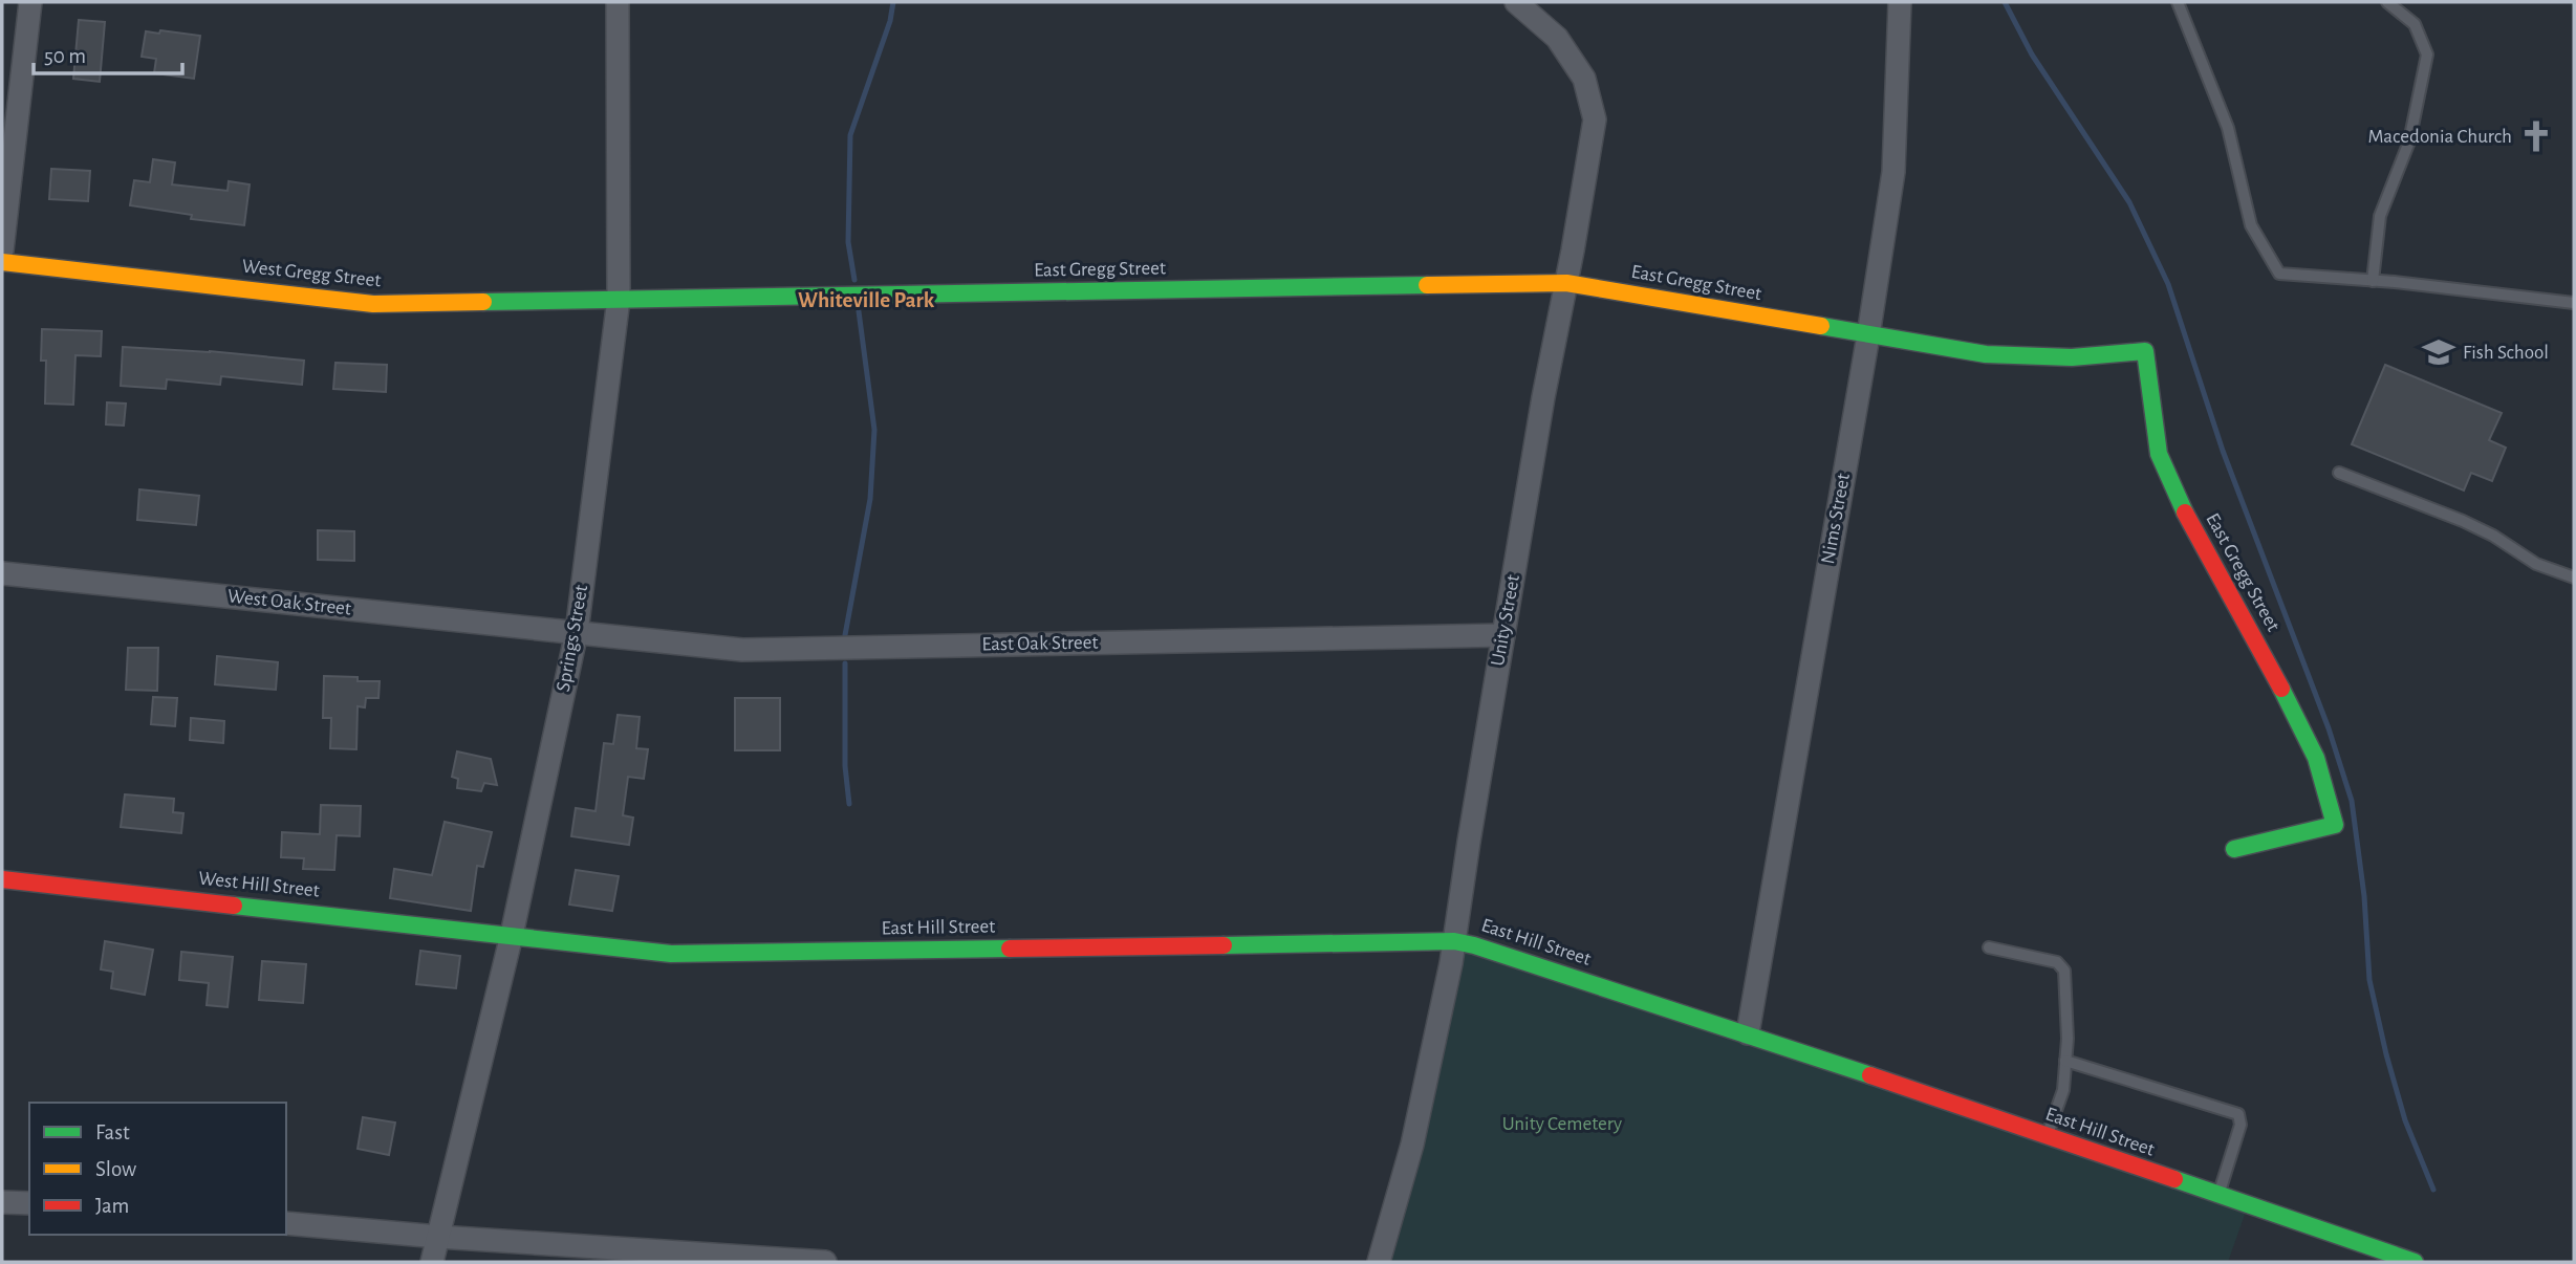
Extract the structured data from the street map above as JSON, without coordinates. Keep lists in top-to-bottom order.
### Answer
{
  "streets": {
    "street": [
      "East Gregg Street",
      "West Gregg Street",
      "Nims Street",
      "West Oak Street",
      "Unity Street",
      "Springs Street",
      "East Oak Street",
      "West Hill Street",
      "East Hill Street"
    ]
  },
  "crossings": [
    ["East Gregg Street", "West Gregg Street"],
    ["East Gregg Street", "Nims Street"],
    ["East Gregg Street", "Unity Street"],
    ["East Gregg Street", "Springs Street"],
    ["West Gregg Street", "Springs Street"],
    ["Nims Street", "East Hill Street"],
    ["West Oak Street", "Springs Street"],
    ["West Oak Street", "East Oak Street"],
    ["Unity Street", "East Oak Street"],
    ["Unity Street", "East Hill Street"],
    ["Springs Street", "East Oak Street"],
    ["Springs Street", "West Hill Street"],
    ["Springs Street", "East Hill Street"],
    ["West Hill Street", "East Hill Street"]
  ],
  "districts": ["Whiteville Park"],
  "parks": ["Unity Cemetery"],
  "places": {
    "church": ["Macedonia Church"],
    "school or university": ["Fish School"]
  },
  "legend": ["Fast", "Slow", "Jam"],
  "scale_bar": "50 m"
}
